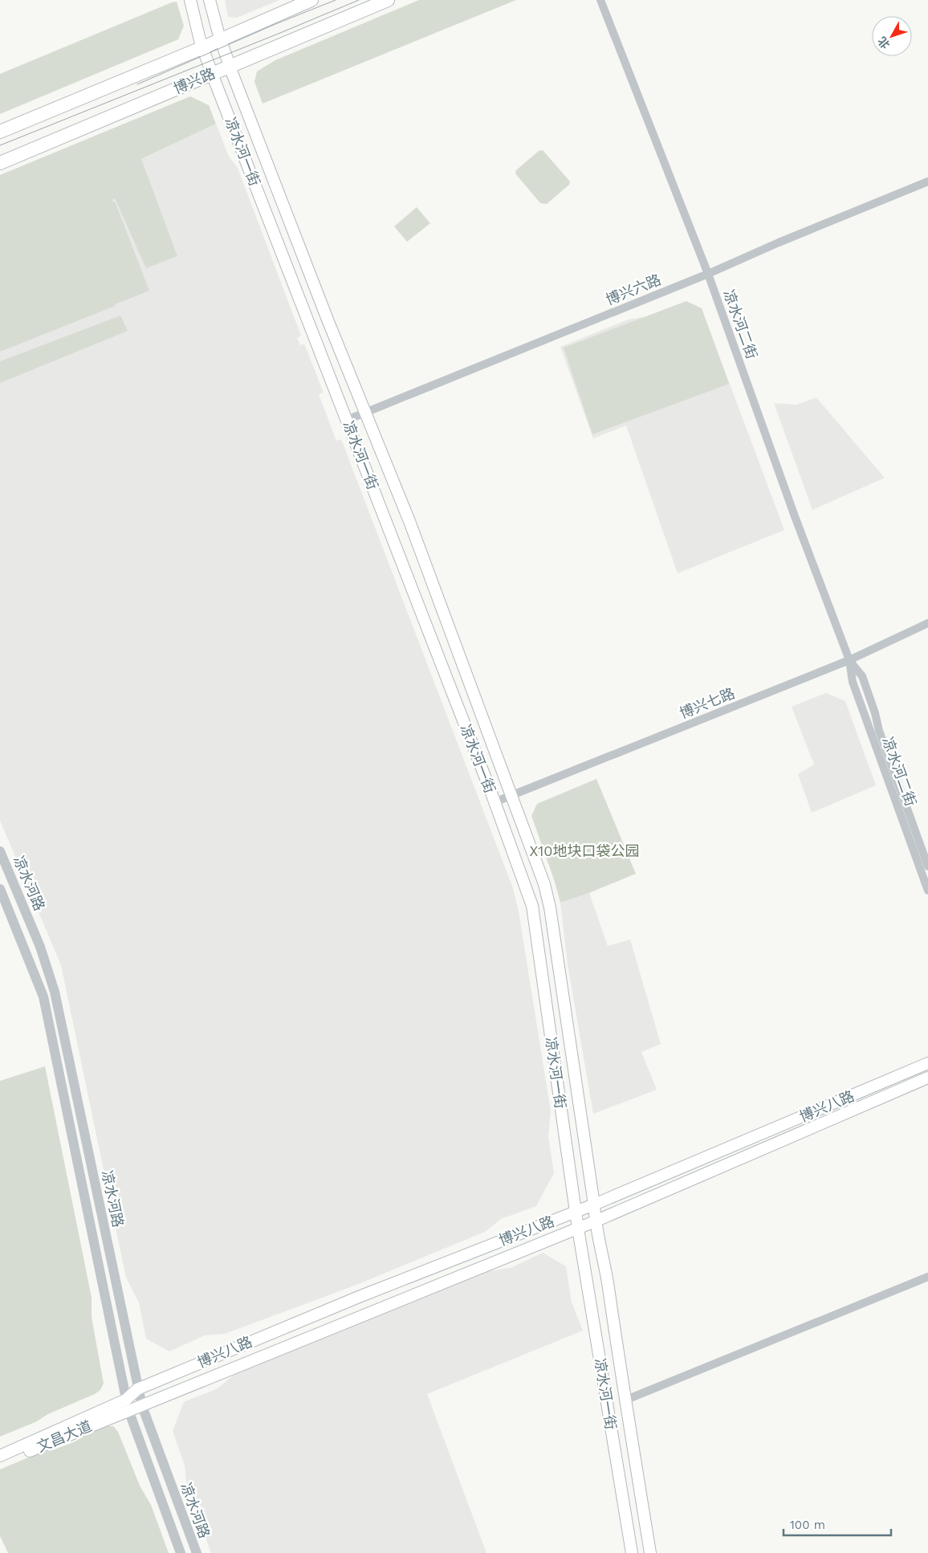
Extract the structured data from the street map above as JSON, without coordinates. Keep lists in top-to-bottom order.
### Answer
{
  "streets": {
    "main road": [
      "博兴路",
      "凉水河一街",
      "博兴八路",
      "文昌大道"
    ],
    "street": [
      "博兴六路",
      "凉水河二街",
      "博兴七路",
      "凉水河路"
    ]
  },
  "crossings": [
    ["博兴路", "凉水河一街"],
    ["凉水河一街", "博兴六路"],
    ["凉水河一街", "博兴七路"],
    ["凉水河一街", "博兴八路"],
    ["博兴六路", "凉水河二街"],
    ["凉水河二街", "博兴七路"],
    ["凉水河路", "博兴八路"],
    ["凉水河路", "文昌大道"],
    ["博兴八路", "文昌大道"]
  ],
  "parks": ["X10地块口袋公园"],
  "scale_bar": "100 m",
  "north": "bottom left"
}
